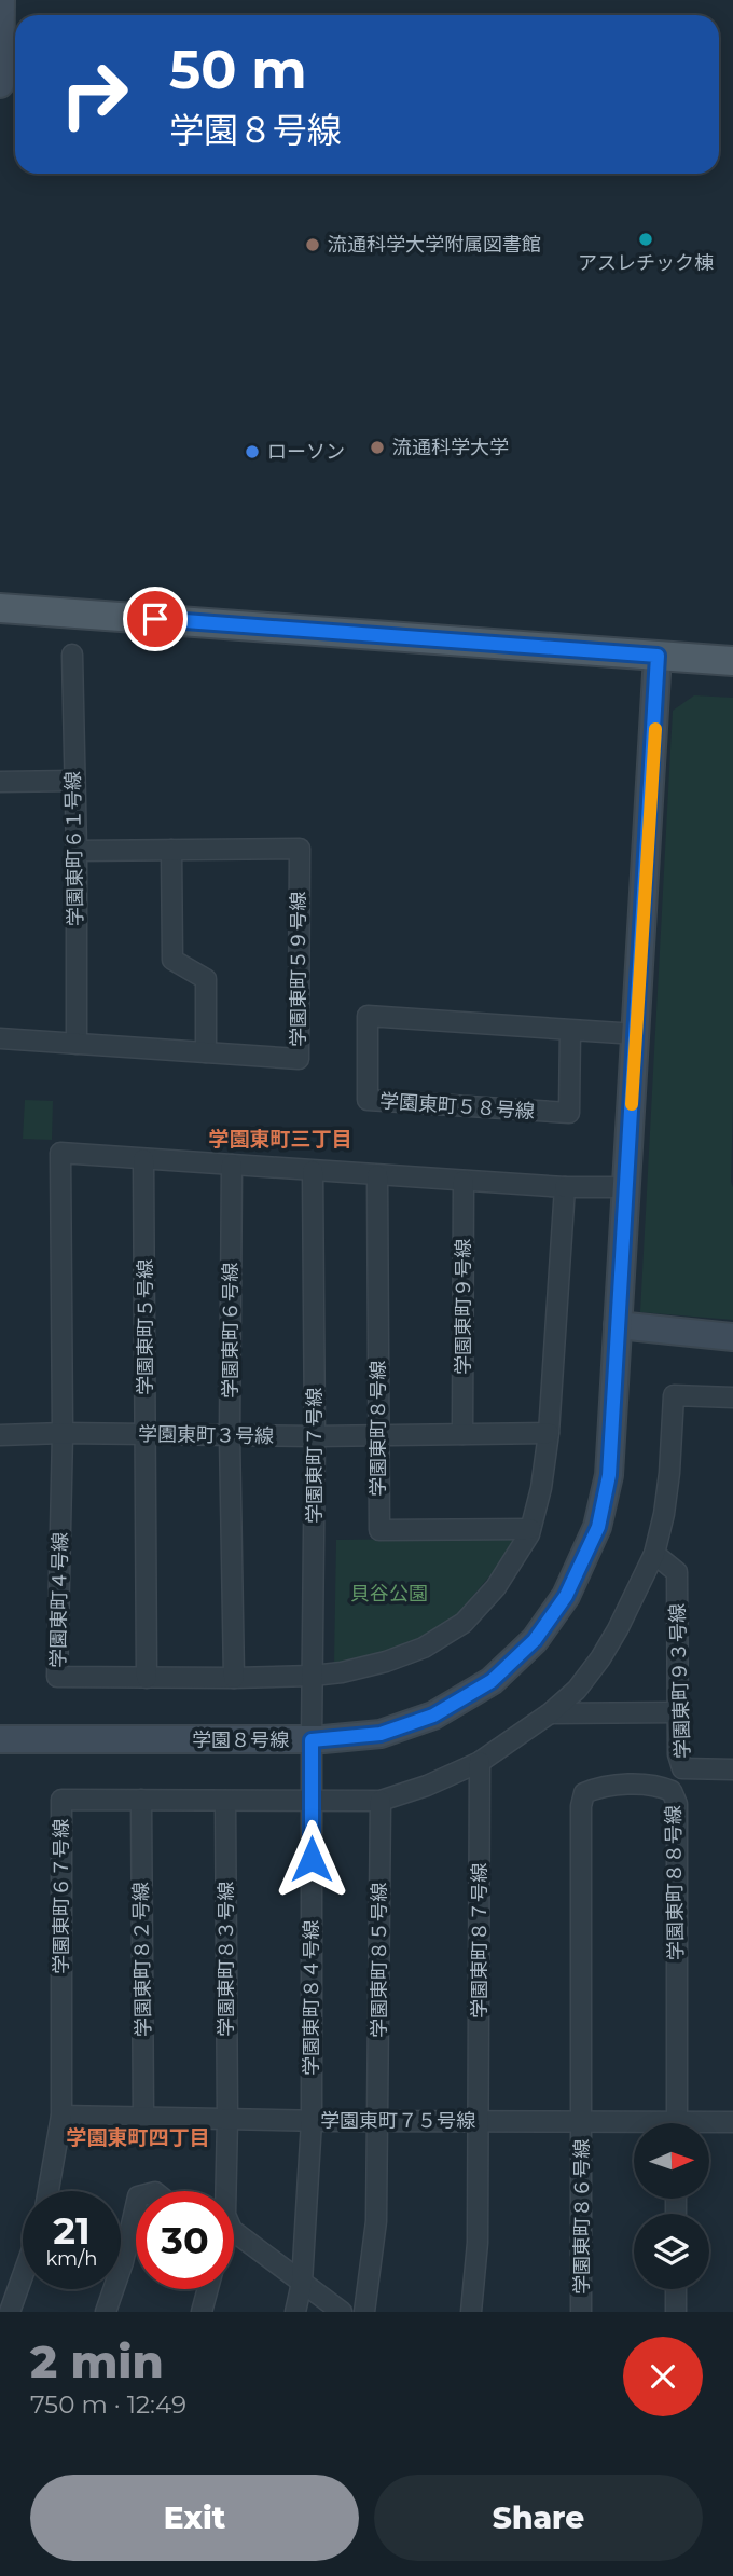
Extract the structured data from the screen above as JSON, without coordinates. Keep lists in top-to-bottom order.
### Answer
{
  "streets": {
    "street": [
      "学園東町６１号線",
      "学園東町５９号線",
      "学園東町５８号線",
      "学園東町９号線",
      "学園東町５号線",
      "学園東町６号線",
      "学園東町８号線",
      "学園東町３号線",
      "学園東町７号線",
      "学園東町４号線",
      "学園東町９３号線",
      "学園８号線",
      "学園東町８８号線",
      "学園東町６７号線",
      "学園東町８７号線",
      "学園東町８２号線",
      "学園東町８３号線",
      "学園東町８５号線",
      "学園東町８４号線",
      "学園東町７５号線",
      "学園東町８６号線"
    ]
  },
  "crossings": [
    ["学園東町６１号線", "学園東町５９号線"],
    ["学園東町５８号線", "学園８号線"],
    ["学園東町９号線", "学園東町３号線"],
    ["学園東町９号線", "学園東町４号線"],
    ["学園東町５号線", "学園東町３号線"],
    ["学園東町５号線", "学園東町４号線"],
    ["学園東町６号線", "学園東町３号線"],
    ["学園東町６号線", "学園東町４号線"],
    ["学園東町８号線", "学園東町３号線"],
    ["学園東町８号線", "学園東町４号線"],
    ["学園東町３号線", "学園東町７号線"],
    ["学園東町３号線", "学園東町４号線"],
    ["学園東町７号線", "学園東町４号線"],
    ["学園東町７号線", "学園８号線"],
    ["学園東町７号線", "学園東町８４号線"],
    ["学園東町４号線", "学園８号線"],
    ["学園東町９３号線", "学園東町６７号線"],
    ["学園８号線", "学園東町８４号線"],
    ["学園東町８８号線", "学園東町７５号線"],
    ["学園東町８８号線", "学園東町８６号線"],
    ["学園東町６７号線", "学園東町８７号線"],
    ["学園東町６７号線", "学園東町８２号線"],
    ["学園東町６７号線", "学園東町８３号線"],
    ["学園東町６７号線", "学園東町８５号線"],
    ["学園東町６７号線", "学園東町８４号線"],
    ["学園東町６７号線", "学園東町７５号線"],
    ["学園東町８７号線", "学園東町７５号線"],
    ["学園東町８２号線", "学園東町７５号線"],
    ["学園東町８３号線", "学園東町８４号線"],
    ["学園東町８３号線", "学園東町７５号線"],
    ["学園東町８５号線", "学園東町７５号線"],
    ["学園東町８４号線", "学園東町７５号線"],
    ["学園東町７５号線", "学園東町８６号線"]
  ],
  "districts": ["学園東町三丁目", "学園東町四丁目"],
  "parks": ["貝谷公園"],
  "places": [
    "アスレチック棟",
    "流通科学大学附属図書館",
    "流通科学大学",
    "ローソン"
  ],
  "north": "right",
  "page": {
    "turn": ["50 m", "学園８号線"],
    "speed": "21 km/h",
    "limit": "30",
    "heading": ["2 min", "750 m · 12:49"],
    "buttons": ["Exit", "Share"]
  }
}
